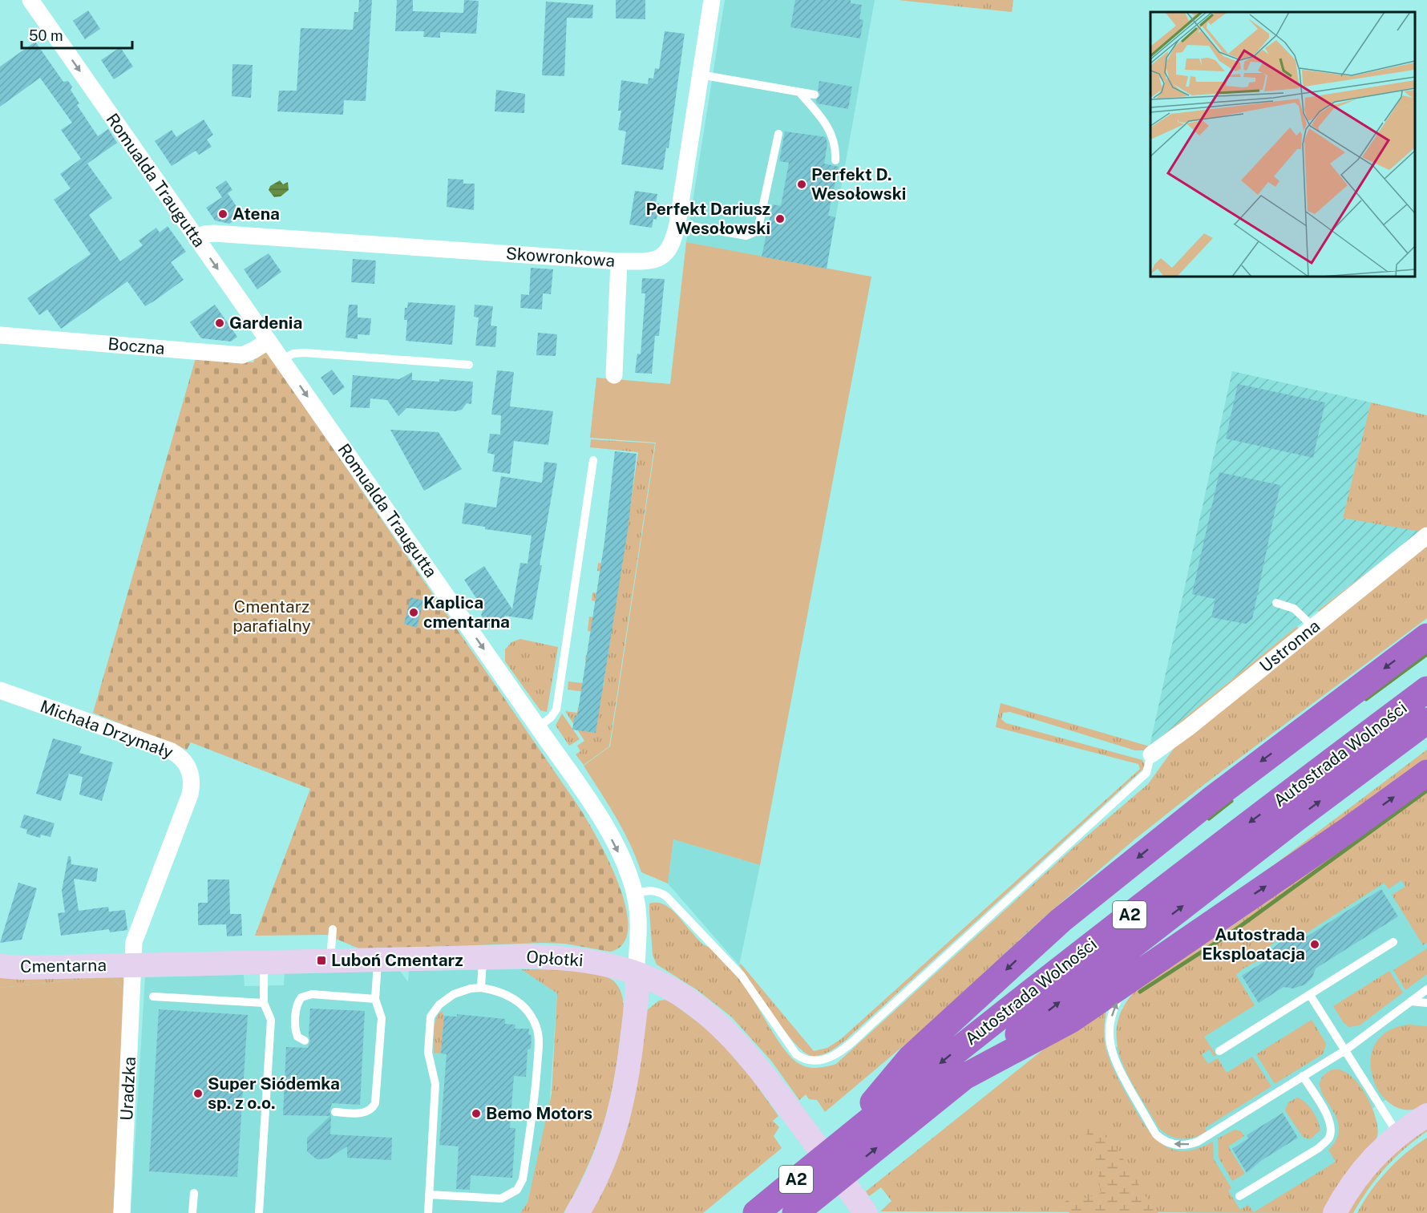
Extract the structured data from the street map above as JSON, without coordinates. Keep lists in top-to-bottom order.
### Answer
{
  "streets": {
    "highway": ["Autostrada Wolności", "A2"],
    "street": [
      "Romualda Traugutta",
      "Skowronkowa",
      "Boczna",
      "Ustronna",
      "Michała Drzymały",
      "Opłotki",
      "Cmentarna",
      "Uradzka"
    ]
  },
  "crossings": [
    ["Romualda Traugutta", "Skowronkowa"],
    ["Romualda Traugutta", "Boczna"],
    ["Romualda Traugutta", "Opłotki"],
    ["Michała Drzymały", "Opłotki"],
    ["Michała Drzymały", "Cmentarna"],
    ["Michała Drzymały", "Uradzka"],
    ["Autostrada Wolności", "A2"],
    ["Opłotki", "Cmentarna"],
    ["Opłotki", "Uradzka"],
    ["Cmentarna", "Uradzka"]
  ],
  "one_way": ["Romualda Traugutta"],
  "parks": ["Cmentarz parafialny"],
  "places": {
    "other": [
      "Perfekt D. Wesołowski",
      "Atena",
      "Perfekt Dariusz Wesołowski",
      "Gardenia",
      "Kaplica cmentarna",
      "Autostrada Eksploatacja",
      "Super Siódemka sp. z o.o.",
      "Bemo Motors"
    ],
    "transit": ["Luboń Cmentarz"]
  },
  "scale_bar": "50 m"
}
